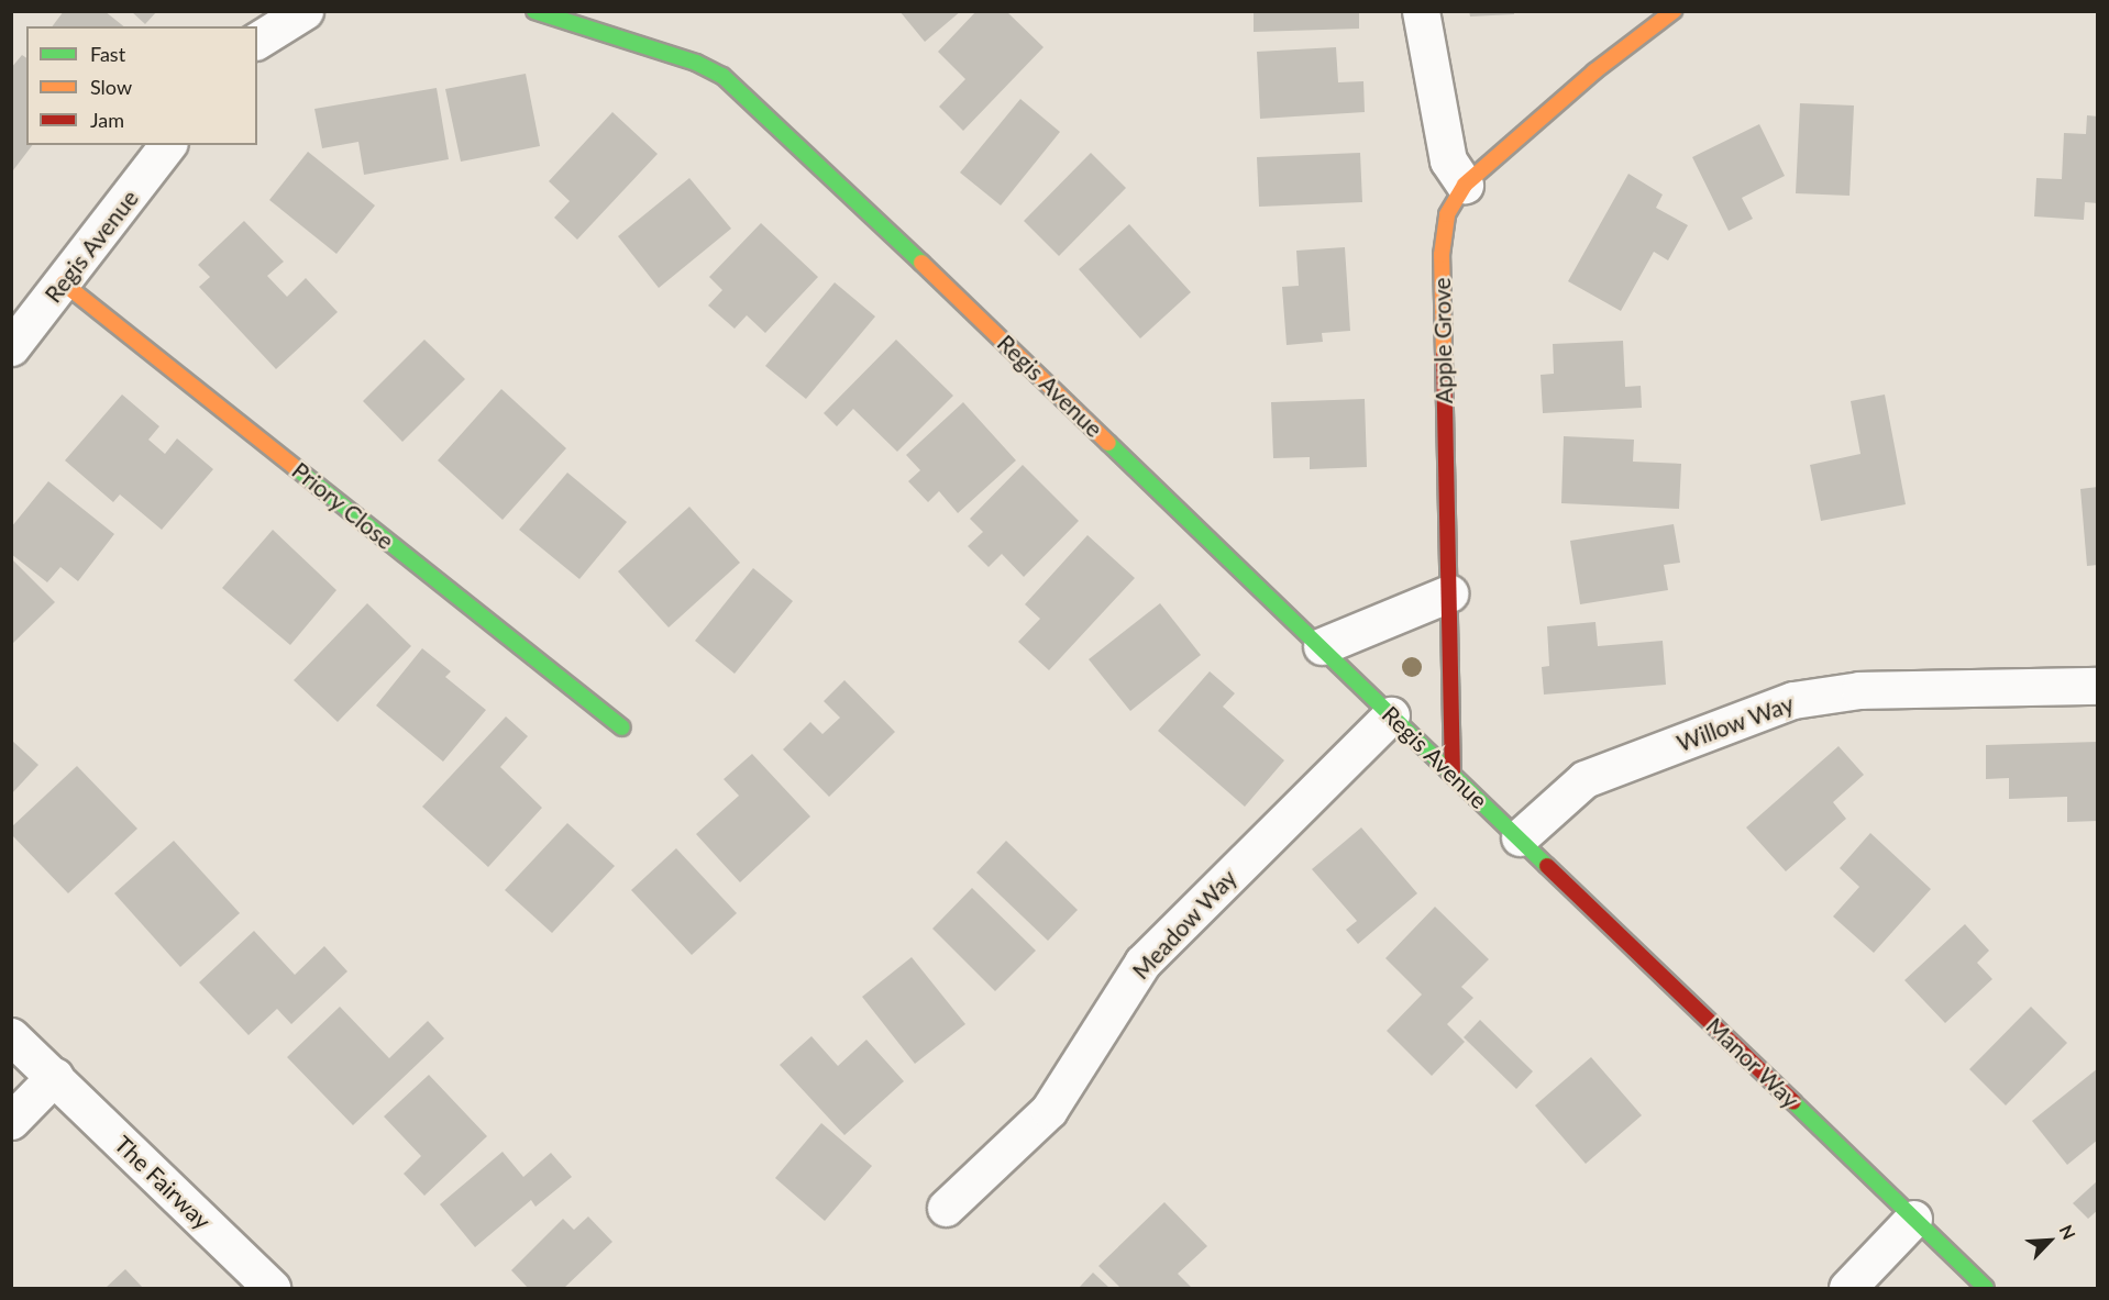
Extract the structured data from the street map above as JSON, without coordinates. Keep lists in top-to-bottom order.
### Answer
{
  "streets": {
    "street": [
      "Regis Avenue",
      "Apple Grove",
      "Priory Close",
      "Willow Way",
      "Meadow Way",
      "Manor Way",
      "The Fairway"
    ]
  },
  "crossings": [
    ["Regis Avenue", "Apple Grove"],
    ["Regis Avenue", "Priory Close"],
    ["Regis Avenue", "Willow Way"],
    ["Regis Avenue", "Meadow Way"],
    ["Regis Avenue", "Manor Way"],
    ["Willow Way", "Manor Way"]
  ],
  "legend": ["Fast", "Slow", "Jam"],
  "north": "top right"
}
